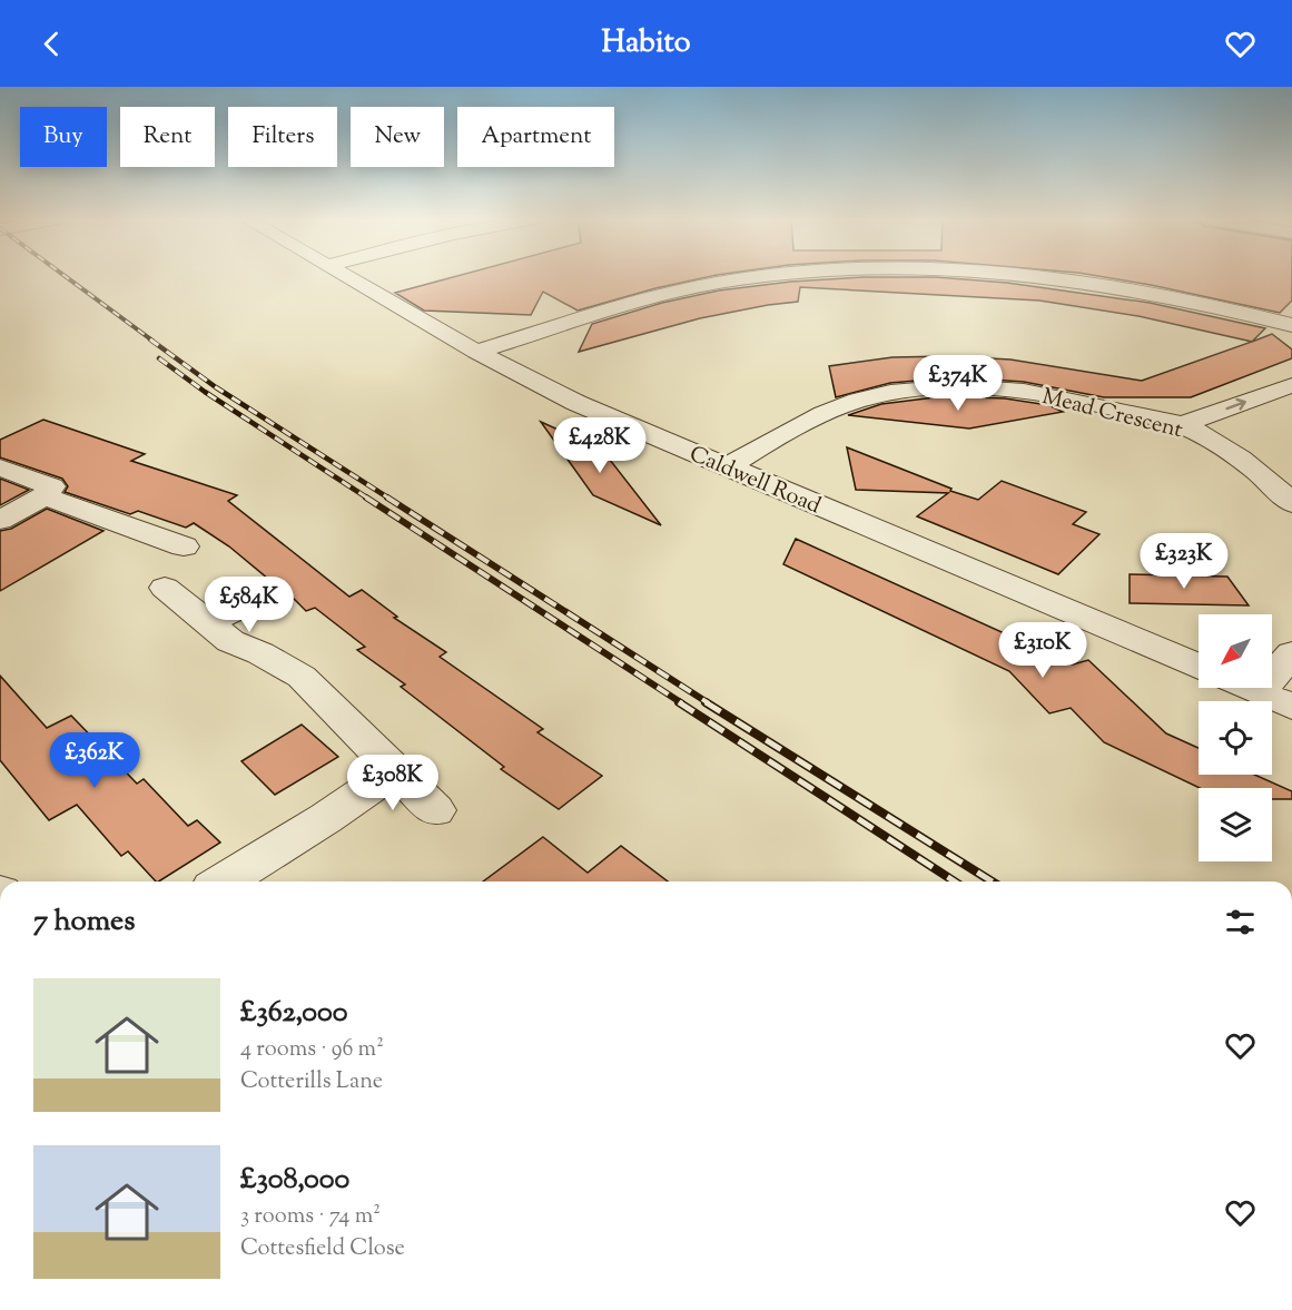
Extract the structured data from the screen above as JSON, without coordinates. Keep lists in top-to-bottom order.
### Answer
{
  "streets": {
    "street": ["Mead Crescent", "Caldwell Road"]
  },
  "crossings": [
    ["Mead Crescent", "Caldwell Road"]
  ],
  "north": "bottom left",
  "page": {
    "header": "Habito",
    "chip": [
      "Buy",
      "Rent",
      "Filters",
      "New",
      "Apartment"
    ],
    "price": [
      "£374K",
      "£428K",
      "£323K",
      "£584K",
      "£310K",
      "£362K",
      "£308K"
    ],
    "heading": "7 homes",
    "list": [
      {
        "name": "£362,000",
        "note": "4 rooms · 96 m² · Cotterills Lane"
      },
      {
        "name": "£308,000",
        "note": "3 rooms · 74 m² · Cottesfield Close"
      }
    ]
  }
}
